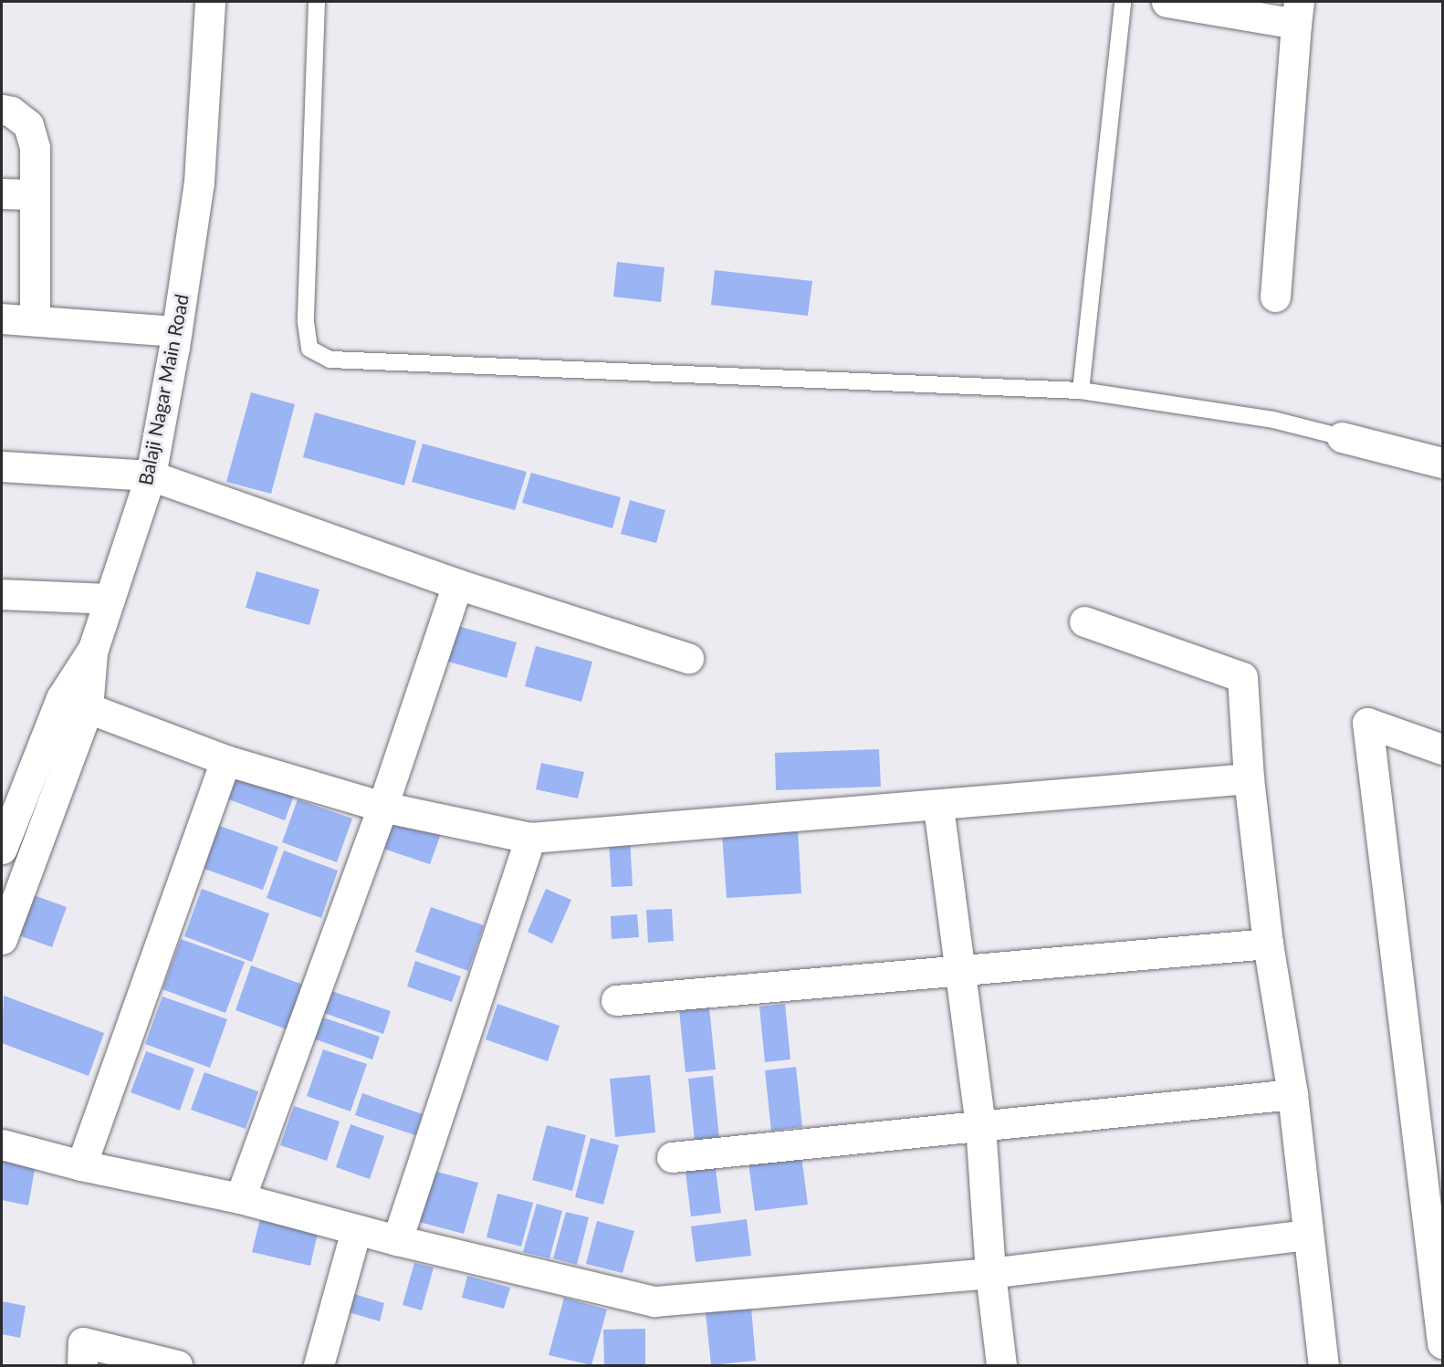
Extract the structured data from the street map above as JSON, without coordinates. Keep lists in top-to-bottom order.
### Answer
{
  "streets": {
    "street": ["Balaji Nagar Main Road"]
  }
}
